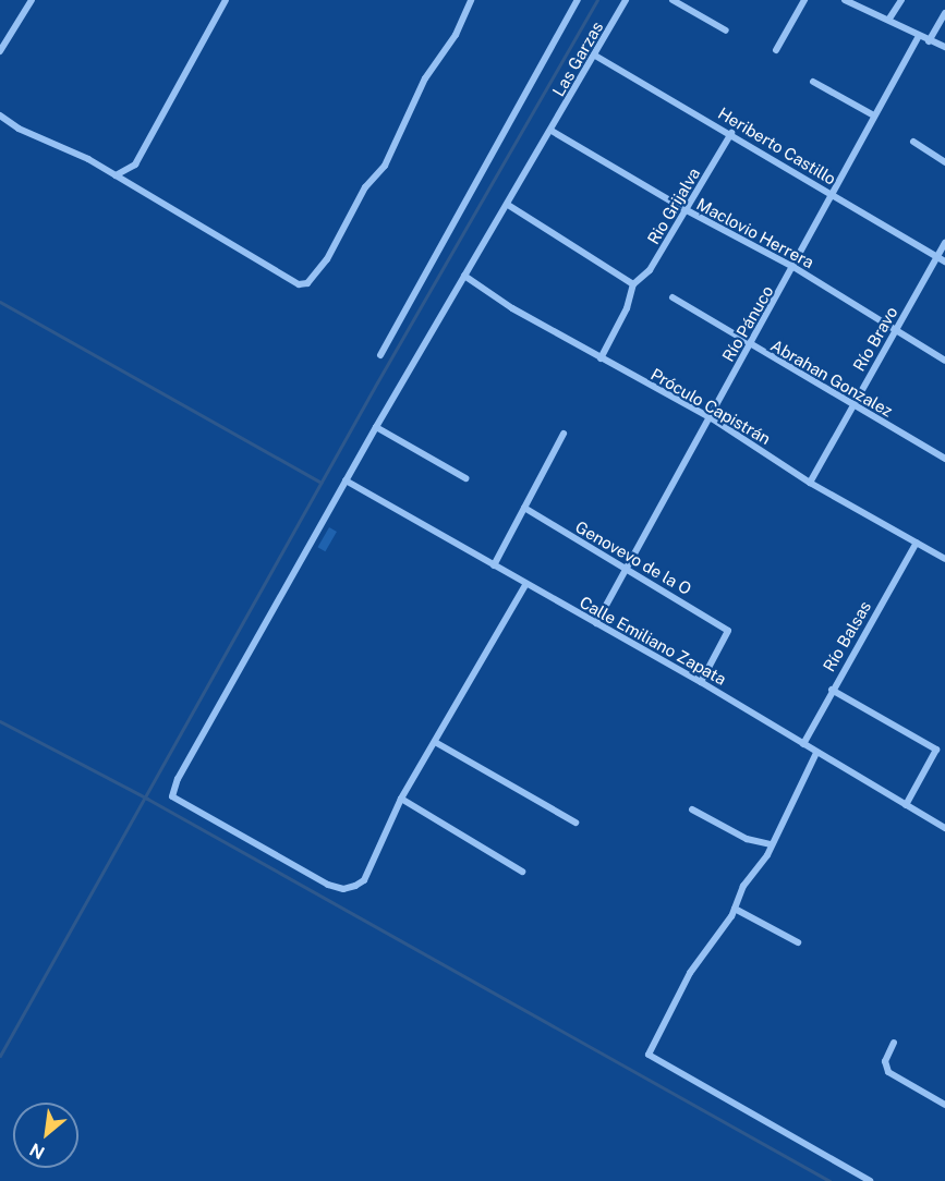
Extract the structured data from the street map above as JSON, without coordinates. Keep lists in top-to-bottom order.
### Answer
{
  "streets": {
    "street": [
      "Las Garzas",
      "Heriberto Castillo",
      "Rio Grijalva",
      "Maclovio Herrera",
      "Río Pánuco",
      "Río Bravo",
      "Abrahan Gonzalez",
      "Próculo Capistrán",
      "Genovevo de la O",
      "Río Balsas",
      "Calle Emiliano Zapata"
    ]
  },
  "crossings": [
    ["Las Garzas", "Heriberto Castillo"],
    ["Las Garzas", "Maclovio Herrera"],
    ["Las Garzas", "Próculo Capistrán"],
    ["Las Garzas", "Calle Emiliano Zapata"],
    ["Heriberto Castillo", "Rio Grijalva"],
    ["Heriberto Castillo", "Río Pánuco"],
    ["Heriberto Castillo", "Río Bravo"],
    ["Rio Grijalva", "Maclovio Herrera"],
    ["Rio Grijalva", "Próculo Capistrán"],
    ["Maclovio Herrera", "Río Pánuco"],
    ["Maclovio Herrera", "Río Bravo"],
    ["Río Pánuco", "Abrahan Gonzalez"],
    ["Río Pánuco", "Próculo Capistrán"],
    ["Río Pánuco", "Genovevo de la O"],
    ["Río Pánuco", "Calle Emiliano Zapata"],
    ["Río Bravo", "Abrahan Gonzalez"],
    ["Río Bravo", "Próculo Capistrán"],
    ["Próculo Capistrán", "Río Balsas"],
    ["Genovevo de la O", "Calle Emiliano Zapata"],
    ["Río Balsas", "Calle Emiliano Zapata"]
  ],
  "north": "bottom left"
}
